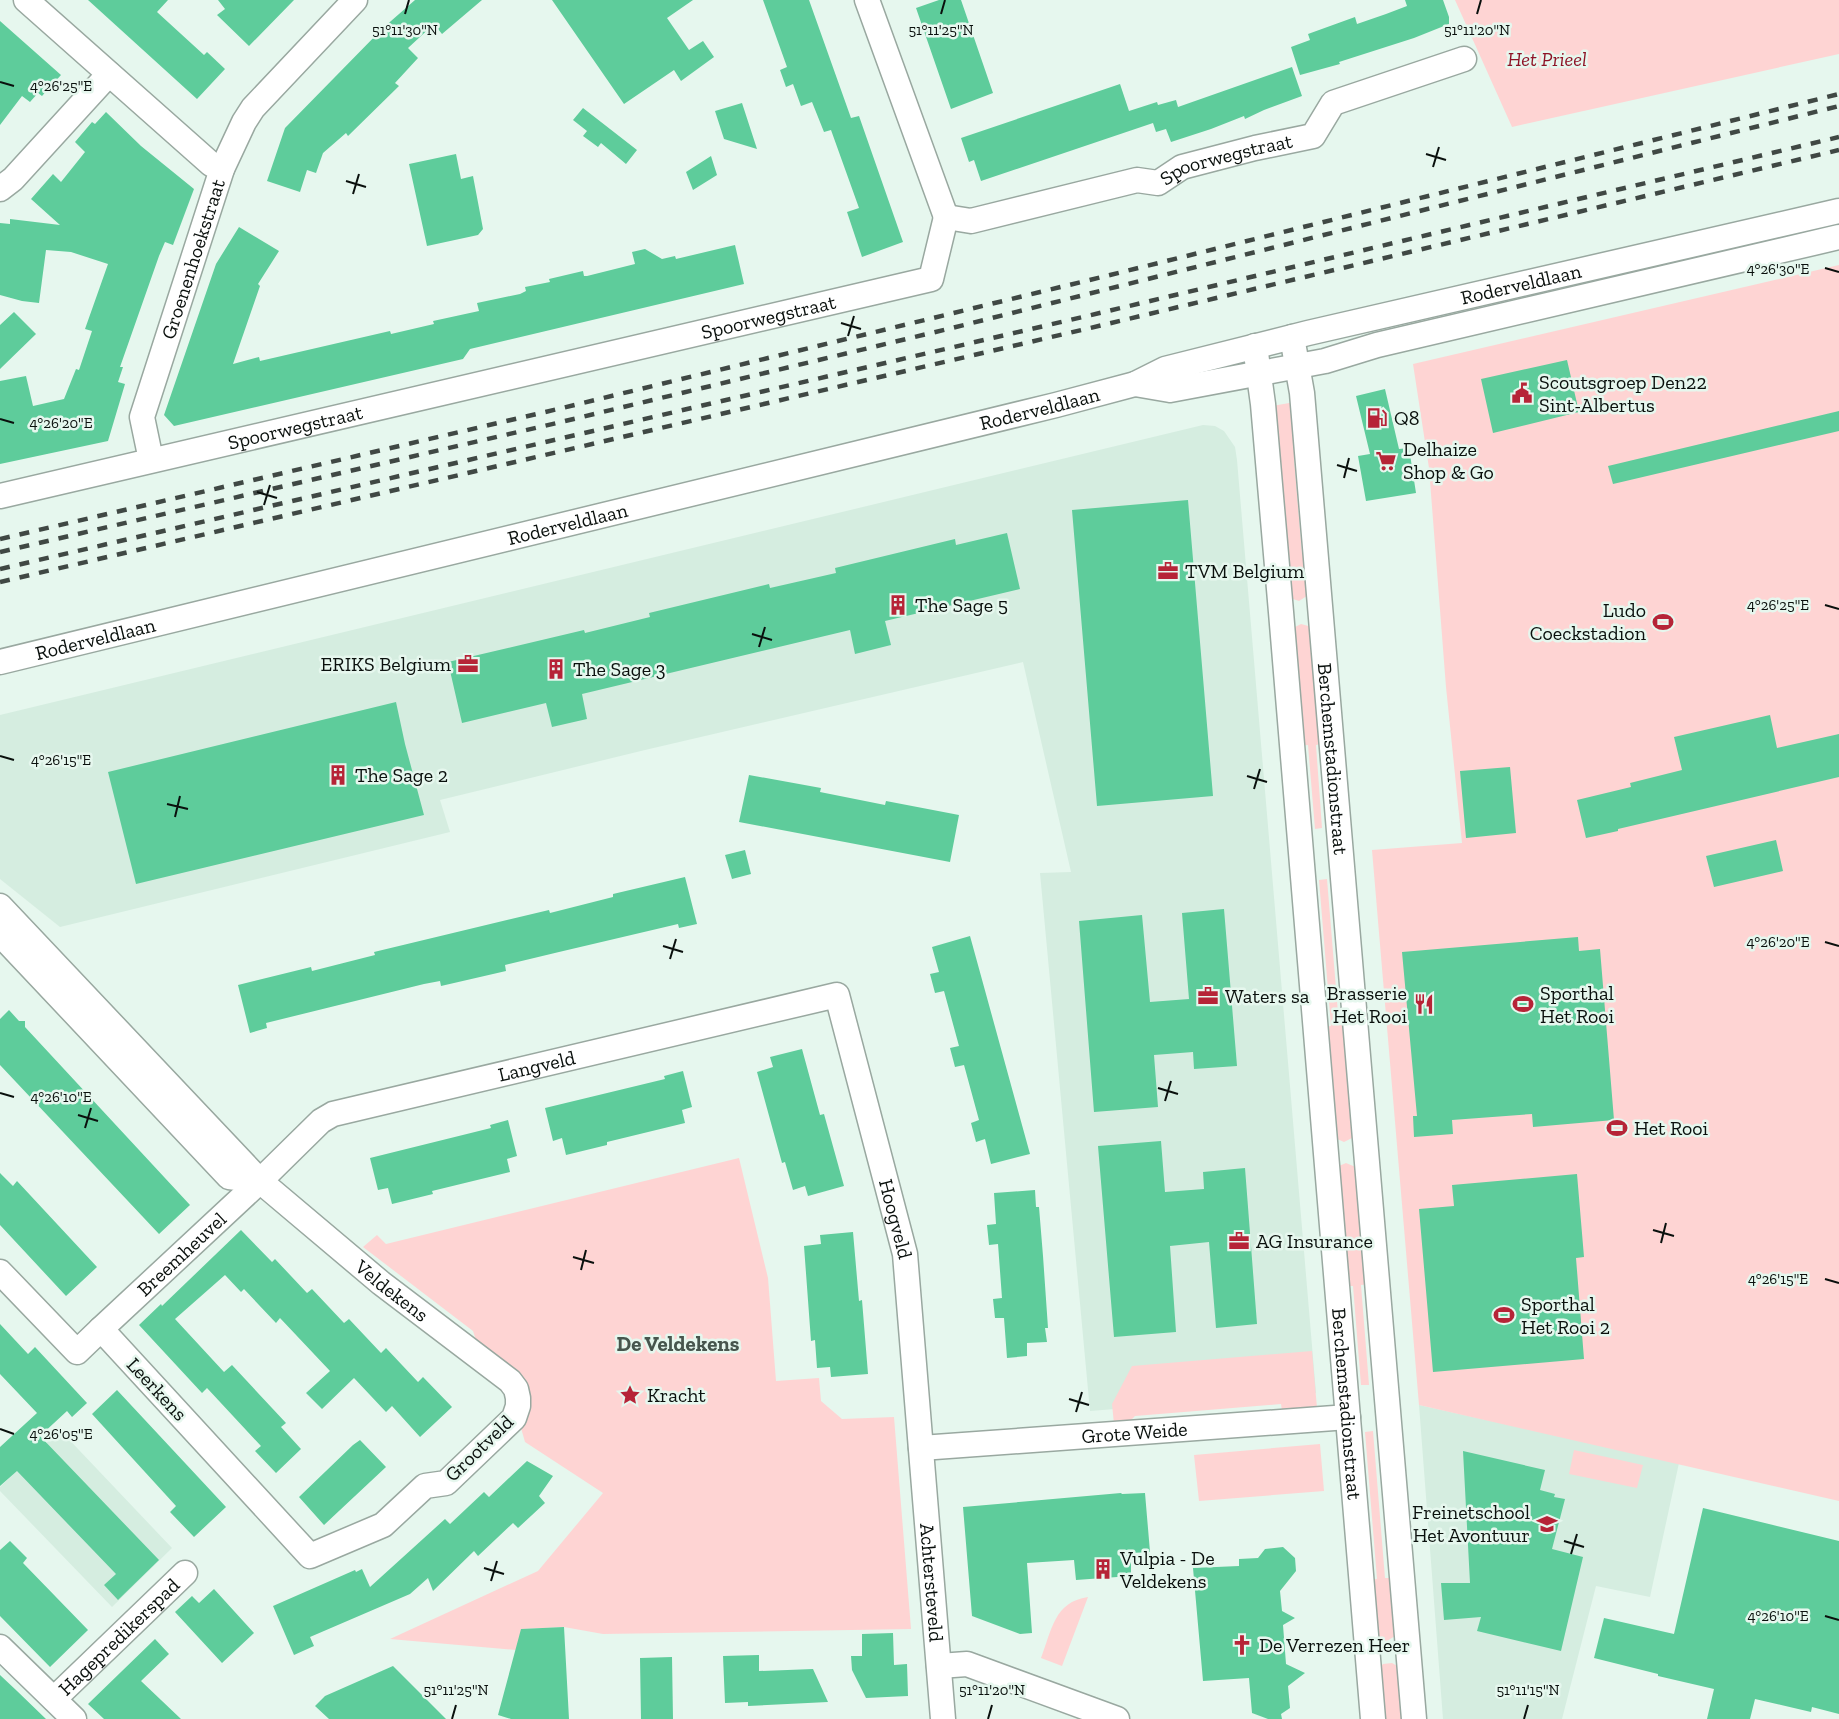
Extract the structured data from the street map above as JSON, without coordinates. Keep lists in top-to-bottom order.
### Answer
{
  "streets": {
    "street": [
      "Spoorwegstraat",
      "Groenenhoekstraat",
      "Roderveldlaan",
      "Berchemstadionstraat",
      "Langveld",
      "Hoogveld",
      "Breemheuvel",
      "Veldekens",
      "Leerkens",
      "Grote Weide",
      "Grootveld",
      "Achtersteveld",
      "Hagepredikerspad"
    ]
  },
  "crossings": [
    ["Spoorwegstraat", "Groenenhoekstraat"],
    ["Roderveldlaan", "Berchemstadionstraat"],
    ["Berchemstadionstraat", "Grote Weide"],
    ["Langveld", "Hoogveld"],
    ["Langveld", "Breemheuvel"],
    ["Langveld", "Veldekens"],
    ["Hoogveld", "Grote Weide"],
    ["Hoogveld", "Achtersteveld"],
    ["Breemheuvel", "Veldekens"],
    ["Breemheuvel", "Leerkens"],
    ["Veldekens", "Grootveld"],
    ["Leerkens", "Grootveld"],
    ["Grote Weide", "Achtersteveld"]
  ],
  "districts": ["De Veldekens"],
  "parks": ["Het Prieel"],
  "places": {
    "public building": ["Scoutsgroep Den22 Sint-Albertus"],
    "fuel station": ["Q8"],
    "supermarket": ["Delhaize Shop & Go"],
    "office": [
      "TVM Belgium",
      "ERIKS Belgium",
      "Waters sa",
      "AG Insurance"
    ],
    "building": [
      "The Sage 5",
      "The Sage 3",
      "The Sage 2",
      "Vulpia - De Veldekens"
    ],
    "sports": [
      "Ludo Coeckstadion",
      "Sporthal Het Rooi",
      "Het Rooi",
      "Sporthal Het Rooi 2"
    ],
    "restaurant": ["Brasserie Het Rooi"],
    "place": ["Kracht"],
    "school or university": ["Freinetschool Het Avontuur"],
    "church": ["De Verrezen Heer"]
  },
  "coordinates": [
    "51°11'30\"N",
    "51°11'25\"N",
    "51°11'20\"N",
    "4°26'25\"E",
    "4°26'30\"E",
    "4°26'20\"E",
    "4°26'15\"E",
    "4°26'10\"E",
    "4°26'05\"E",
    "51°11'15\"N"
  ]
}
